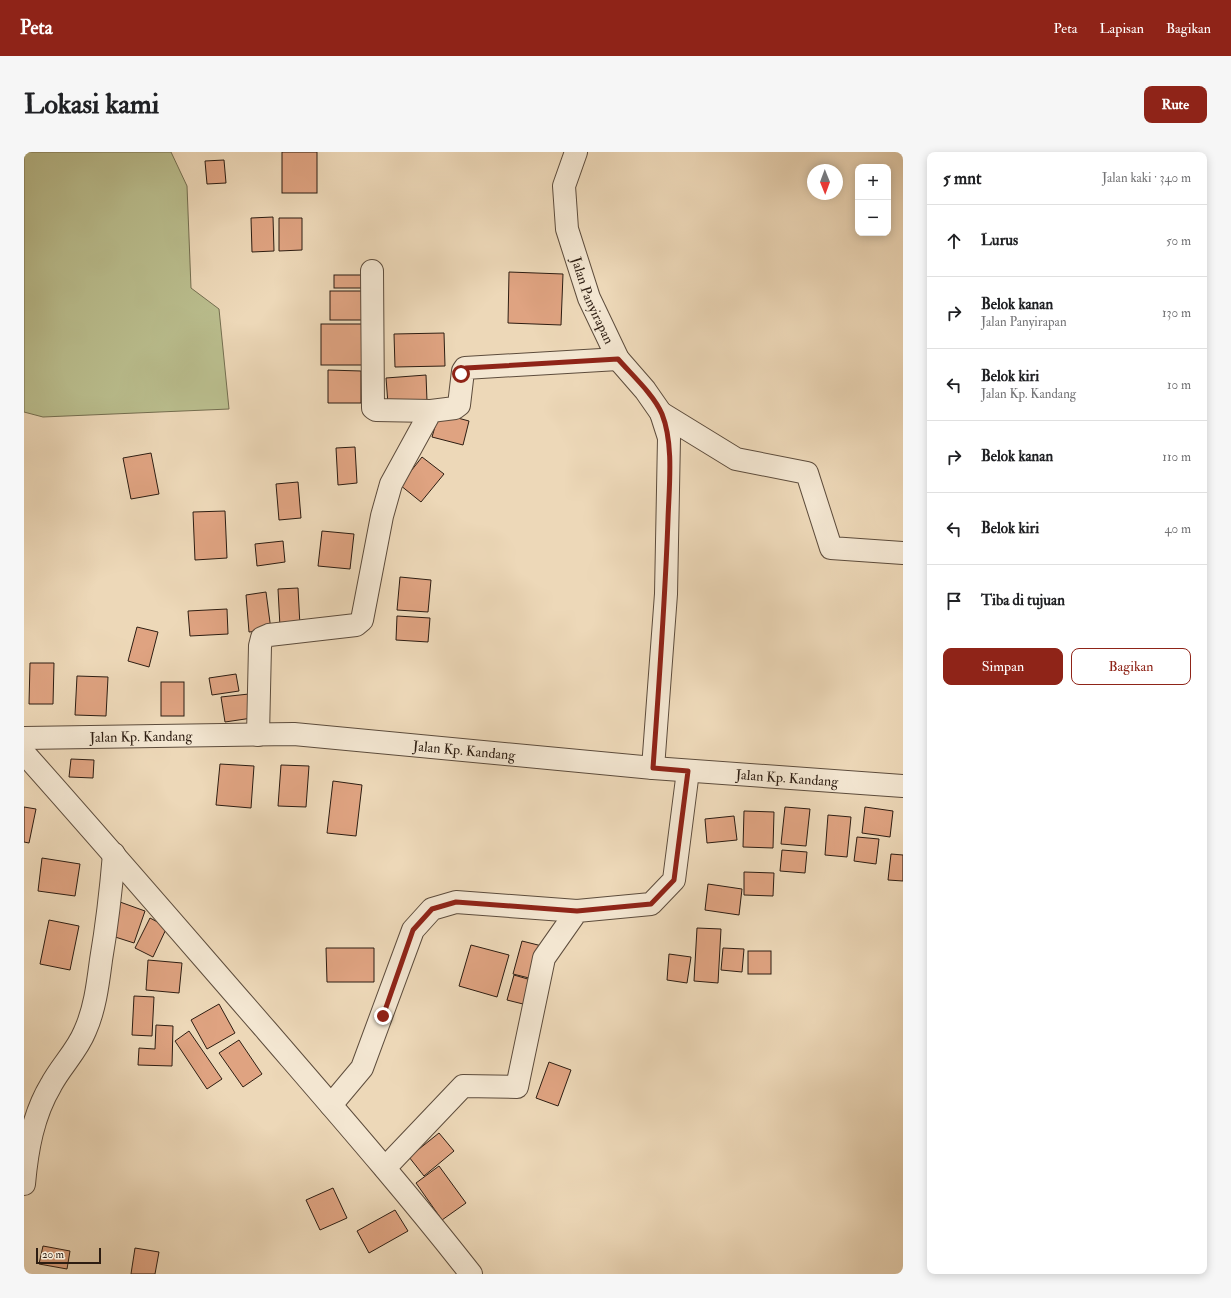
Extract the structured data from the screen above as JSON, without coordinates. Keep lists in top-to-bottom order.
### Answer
{
  "streets": {
    "street": ["Jalan Panyirapan", "Jalan Kp. Kandang"]
  },
  "crossings": [
    ["Jalan Panyirapan", "Jalan Kp. Kandang"]
  ],
  "scale_bar": "20 m",
  "north": "bottom",
  "page": {
    "header": "Peta",
    "nav": ["Peta", "Lapisan", "Bagikan"],
    "buttons": [
      "Rute",
      ["Simpan", "Bagikan"]
    ],
    "title": "Lokasi kami",
    "heading": ["5 mnt", "Jalan kaki · 340 m"],
    "map_buttons": ["+", "−"],
    "list": [
      ["Lurus", "50 m"],
      ["Belok kanan", "Jalan Panyirapan", "130 m"],
      ["Belok kiri", "Jalan Kp. Kandang", "10 m"],
      ["Belok kanan", "110 m"],
      ["Belok kiri", "40 m"],
      "Tiba di tujuan"
    ],
    "scale": "20 m"
  }
}
